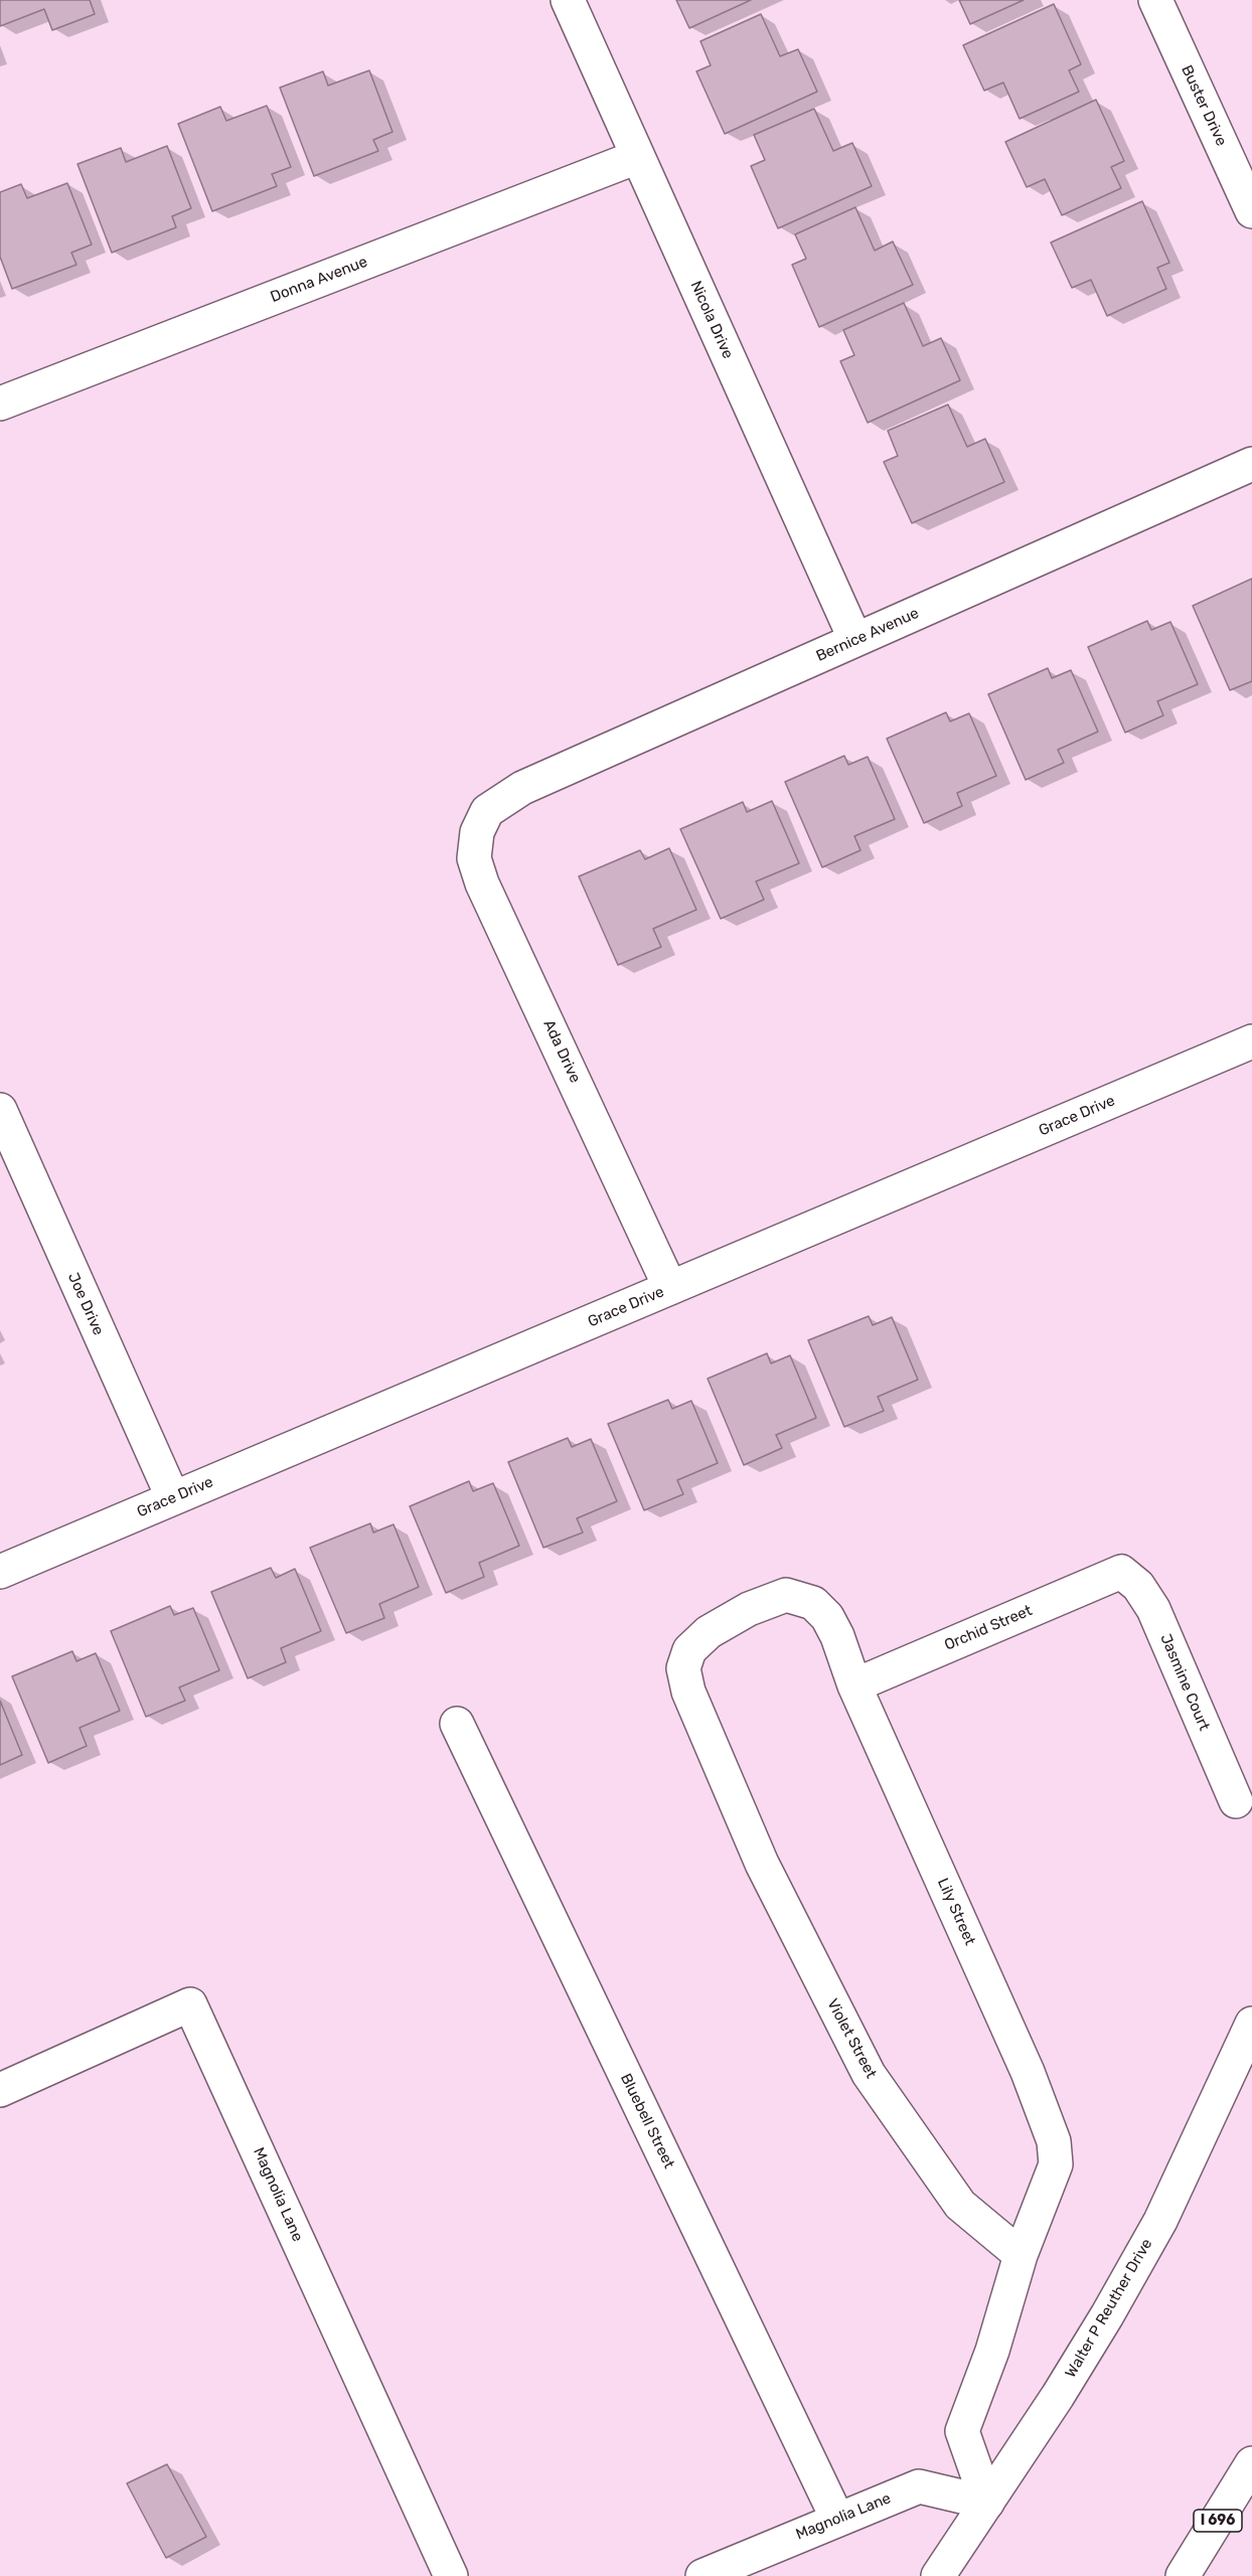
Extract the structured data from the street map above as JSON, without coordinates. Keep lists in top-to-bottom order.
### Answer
{
  "streets": {
    "main road": [
      "Buster Drive",
      "Donna Avenue",
      "Nicola Drive",
      "Bernice Avenue",
      "Ada Drive",
      "Grace Drive",
      "Joe Drive",
      "Orchid Street",
      "Jasmine Court",
      "Lily Street",
      "Violet Street",
      "Bluebell Street",
      "Magnolia Lane",
      "Walter P Reuther Drive",
      "I 696"
    ]
  },
  "crossings": [
    ["Donna Avenue", "Nicola Drive"],
    ["Nicola Drive", "Bernice Avenue"],
    ["Bernice Avenue", "Ada Drive"],
    ["Ada Drive", "Grace Drive"],
    ["Grace Drive", "Joe Drive"],
    ["Orchid Street", "Jasmine Court"],
    ["Orchid Street", "Lily Street"],
    ["Lily Street", "Violet Street"],
    ["Bluebell Street", "Magnolia Lane"],
    ["Magnolia Lane", "Walter P Reuther Drive"]
  ]
}
